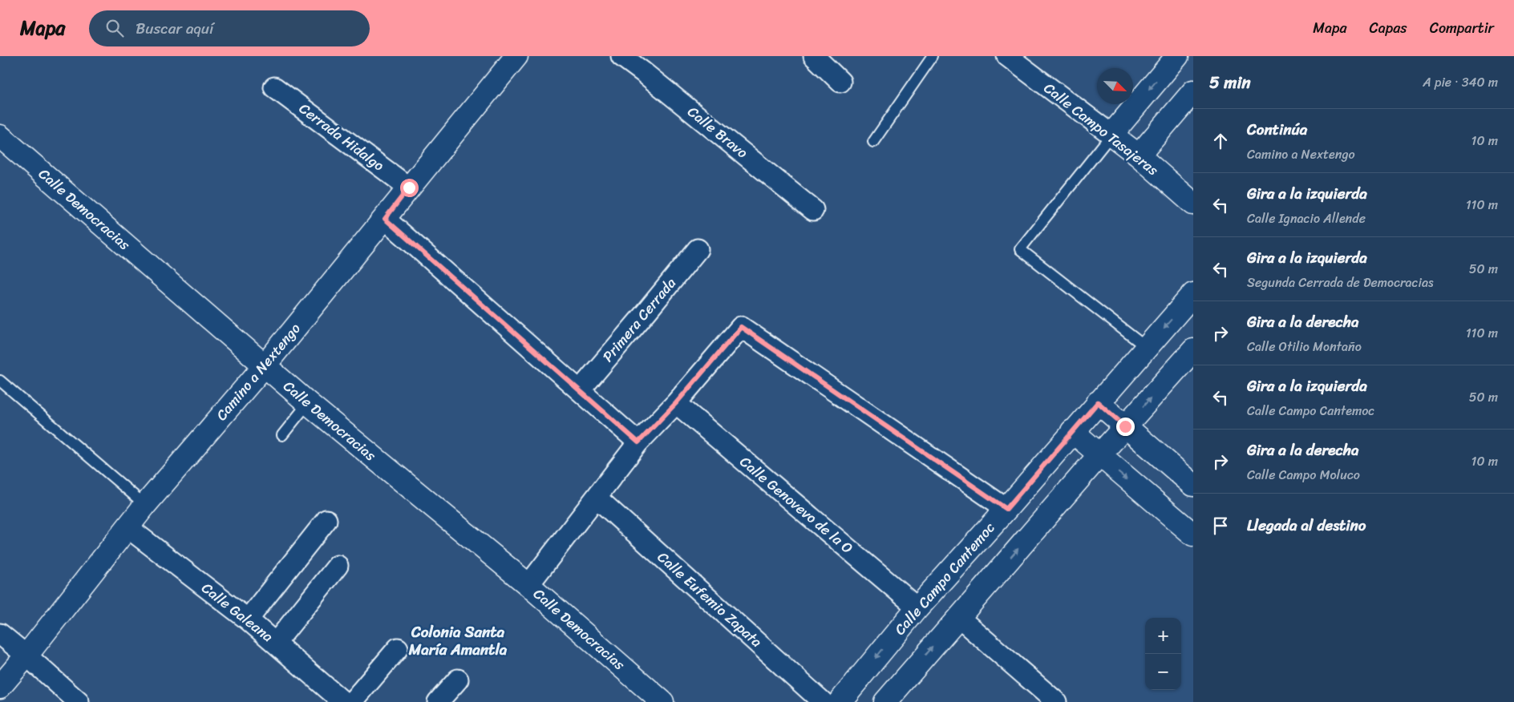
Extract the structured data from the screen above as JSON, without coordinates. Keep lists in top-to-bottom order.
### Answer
{
  "streets": {
    "street": [
      "Calle Campo Tasajeras",
      "Calle Bravo",
      "Cerrada Hidalgo",
      "Calle Democracias",
      "Primera Cerrada",
      "Camino a Nextengo",
      "Calle Genovevo de la O",
      "Calle Campo Cantemoc",
      "Calle Eufemio Zapata",
      "Calle Galeana"
    ]
  },
  "crossings": [
    ["Cerrada Hidalgo", "Camino a Nextengo"],
    ["Calle Democracias", "Camino a Nextengo"],
    ["Camino a Nextengo", "Calle Galeana"],
    ["Calle Genovevo de la O", "Calle Campo Cantemoc"]
  ],
  "districts": ["Colonia Santa María Amantla"],
  "north": "bottom right",
  "page": {
    "header": "Mapa",
    "search": "Buscar aquí",
    "nav": ["Mapa", "Capas", "Compartir"],
    "heading": ["5 min", "A pie · 340 m"],
    "list": [
      ["Continúa", "Camino a Nextengo", "10 m"],
      ["Gira a la izquierda", "Calle Ignacio Allende", "110 m"],
      ["Gira a la izquierda", "Segunda Cerrada de Democracias", "50 m"],
      ["Gira a la derecha", "Calle Otilio Montaño", "110 m"],
      ["Gira a la izquierda", "Calle Campo Cantemoc", "50 m"],
      ["Gira a la derecha", "Calle Campo Moluco", "10 m"],
      "Llegada al destino"
    ],
    "map_buttons": ["+", "−"]
  }
}
